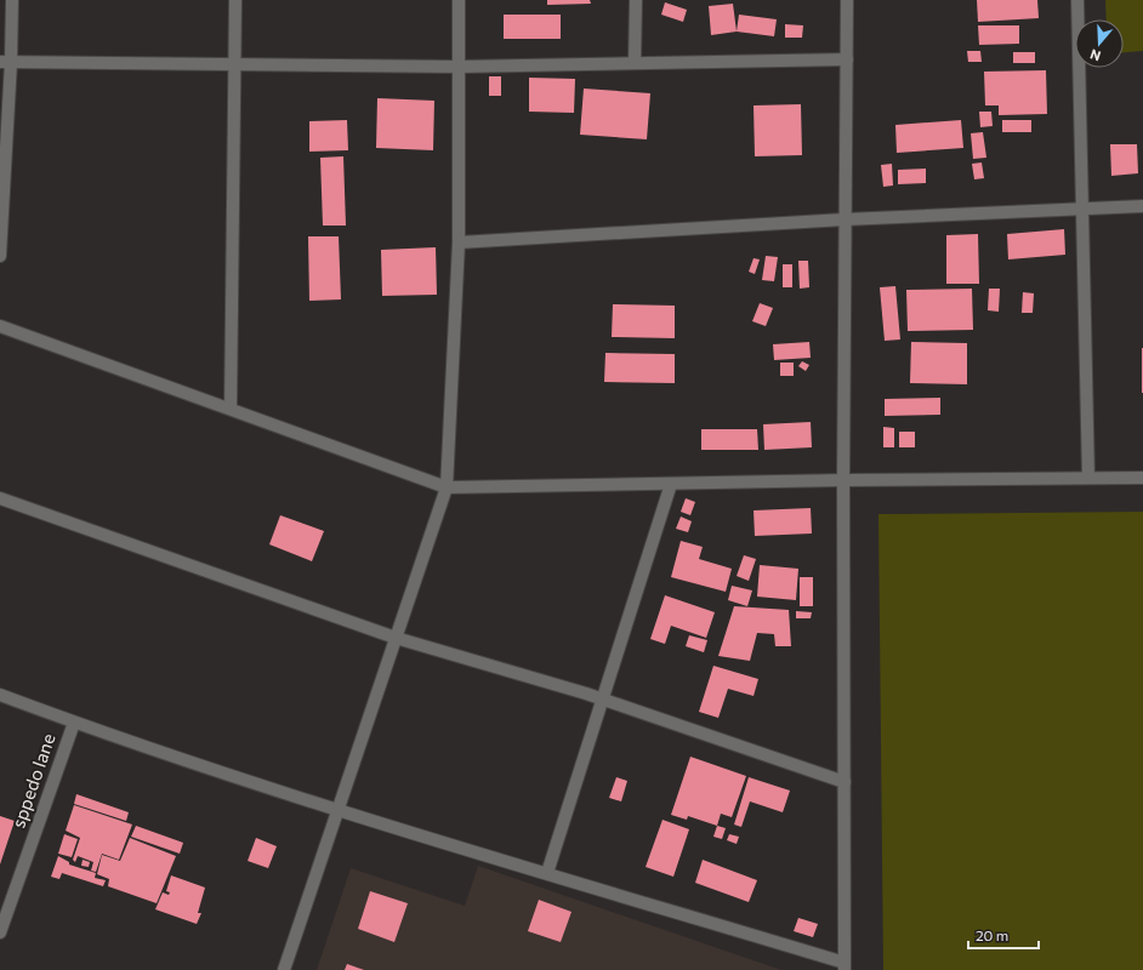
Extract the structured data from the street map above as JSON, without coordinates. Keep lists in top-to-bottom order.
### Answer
{
  "streets": {
    "street": ["sppedo lane"]
  },
  "scale_bar": "20 m",
  "north": "bottom"
}
